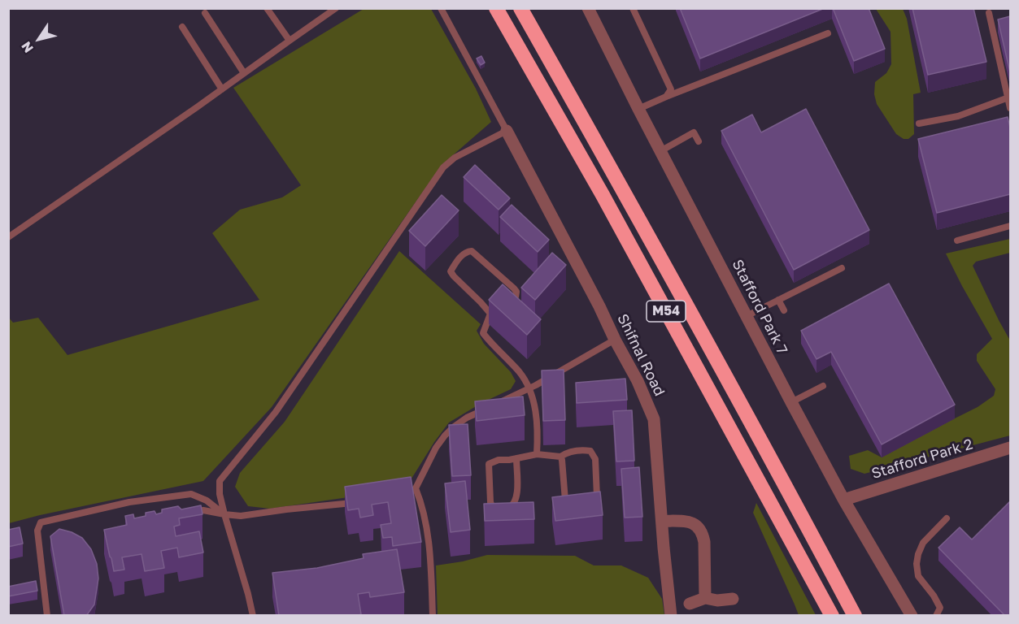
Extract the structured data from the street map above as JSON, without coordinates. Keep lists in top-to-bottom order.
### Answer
{
  "streets": {
    "highway": ["M54"],
    "street": ["Stafford Park 7", "Shifnal Road", "Stafford Park 2"]
  },
  "crossings": [
    ["Stafford Park 7", "Stafford Park 2"]
  ],
  "north": "bottom left"
}
